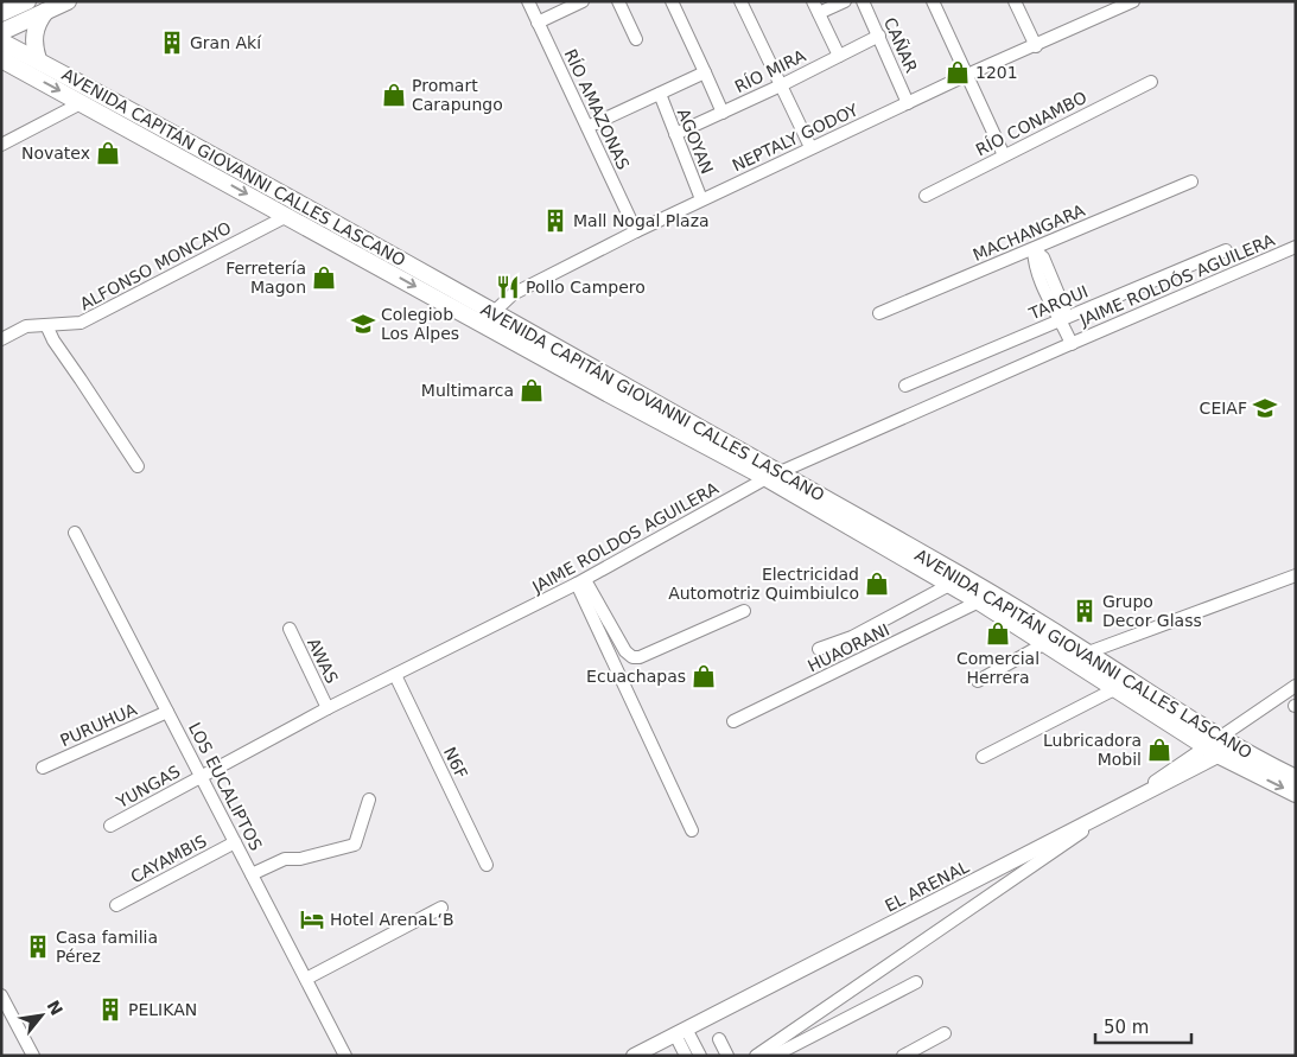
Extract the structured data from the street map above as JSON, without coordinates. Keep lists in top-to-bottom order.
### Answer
{
  "streets": {
    "main road": ["AVENIDA CAPITÁN GIOVANNI CALLES LASCANO"],
    "street": [
      "CAÑAR",
      "RÍO MIRA",
      "RÍO AMAZONAS",
      "RÍO CONAMBO",
      "NEPTALY GODOY",
      "AGOYAN",
      "MACHANGARA",
      "ALFONSO MONCAYO",
      "JAIME ROLDÓS AGUILERA",
      "TARQUI",
      "JAIME ROLDOS AGUILERA",
      "HUAORANI",
      "AWAS",
      "PURUHUA",
      "N6F",
      "YUNGAS",
      "LOS EUCALIPTOS",
      "CAYAMBIS",
      "EL ARENAL"
    ]
  },
  "crossings": [
    ["CAÑAR", "RÍO MIRA"],
    ["CAÑAR", "NEPTALY GODOY"],
    ["RÍO MIRA", "AGOYAN"],
    ["RÍO AMAZONAS", "NEPTALY GODOY"],
    ["NEPTALY GODOY", "AGOYAN"],
    ["NEPTALY GODOY", "AVENIDA CAPITÁN GIOVANNI CALLES LASCANO"],
    ["AVENIDA CAPITÁN GIOVANNI CALLES LASCANO", "ALFONSO MONCAYO"],
    ["AVENIDA CAPITÁN GIOVANNI CALLES LASCANO", "JAIME ROLDOS AGUILERA"],
    ["AVENIDA CAPITÁN GIOVANNI CALLES LASCANO", "HUAORANI"],
    ["AVENIDA CAPITÁN GIOVANNI CALLES LASCANO", "EL ARENAL"],
    ["JAIME ROLDÓS AGUILERA", "JAIME ROLDOS AGUILERA"],
    ["JAIME ROLDOS AGUILERA", "AWAS"],
    ["JAIME ROLDOS AGUILERA", "N6F"],
    ["JAIME ROLDOS AGUILERA", "YUNGAS"],
    ["JAIME ROLDOS AGUILERA", "LOS EUCALIPTOS"],
    ["PURUHUA", "LOS EUCALIPTOS"],
    ["YUNGAS", "LOS EUCALIPTOS"],
    ["LOS EUCALIPTOS", "CAYAMBIS"]
  ],
  "places": {
    "building": [
      "Gran Akí",
      "Mall Nogal Plaza",
      "Grupo Decor Glass",
      "Casa familia Pérez",
      "PELIKAN"
    ],
    "shop": [
      "1201",
      "Promart Carapungo",
      "Novatex",
      "Ferretería Magon",
      "Multimarca",
      "Electricidad Automotriz Quimbiulco",
      "Comercial Herrera",
      "Ecuachapas",
      "Lubricadora Mobil"
    ],
    "restaurant": ["Pollo Campero"],
    "school or university": ["Colegiob Los Alpes", "CEIAF"],
    "hotel": ["Hotel ArenaL‘B"]
  },
  "scale_bar": "50 m",
  "north": "top right"
}
